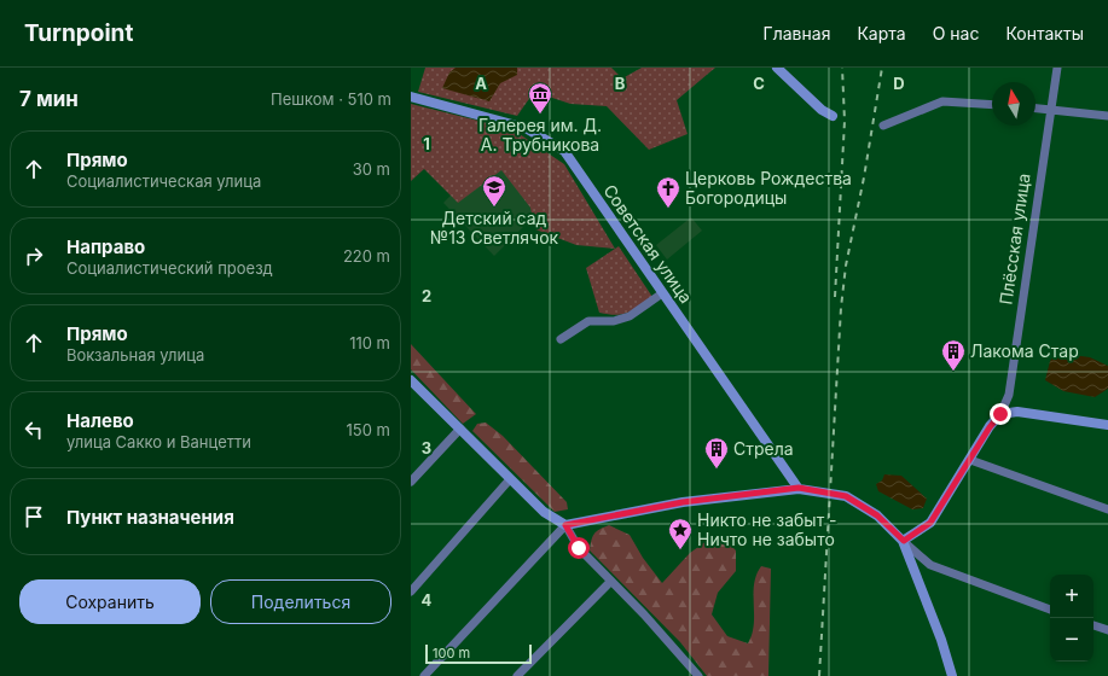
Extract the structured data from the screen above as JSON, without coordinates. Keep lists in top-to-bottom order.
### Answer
{
  "streets": {
    "main road": ["Советская улица"],
    "street": ["Плёсская улица"]
  },
  "places": {
    "museum": ["Галерея им. Д. А. Трубникова"],
    "school or university": ["Детский сад №13 Светлячок"],
    "church": ["Церковь Рождества Богородицы"],
    "building": ["Лакома Стар", "Стрела"],
    "place": ["Никто не забыт - Ничто не забыто"]
  },
  "scale_bar": "100 m",
  "north": "top",
  "page": {
    "header": "Turnpoint",
    "nav": [
      "Главная",
      "Карта",
      "О нас",
      "Контакты"
    ],
    "heading": ["7 мин", "Пешком · 510 m"],
    "list": [
      ["Прямо", "Социалистическая улица", "30 m"],
      ["Направо", "Социалистический проезд", "220 m"],
      ["Прямо", "Вокзальная улица", "110 m"],
      ["Налево", "улица Сакко и Ванцетти", "150 m"],
      "Пункт назначения"
    ],
    "buttons": ["Сохранить", "Поделиться"],
    "map_buttons": ["+", "−"],
    "scale": "100 m"
  },
  "grid": {
    "columns": [
      "A",
      "B",
      "C",
      "D"
    ],
    "rows": [
      "1",
      "2",
      "3",
      "4"
    ]
  }
}
